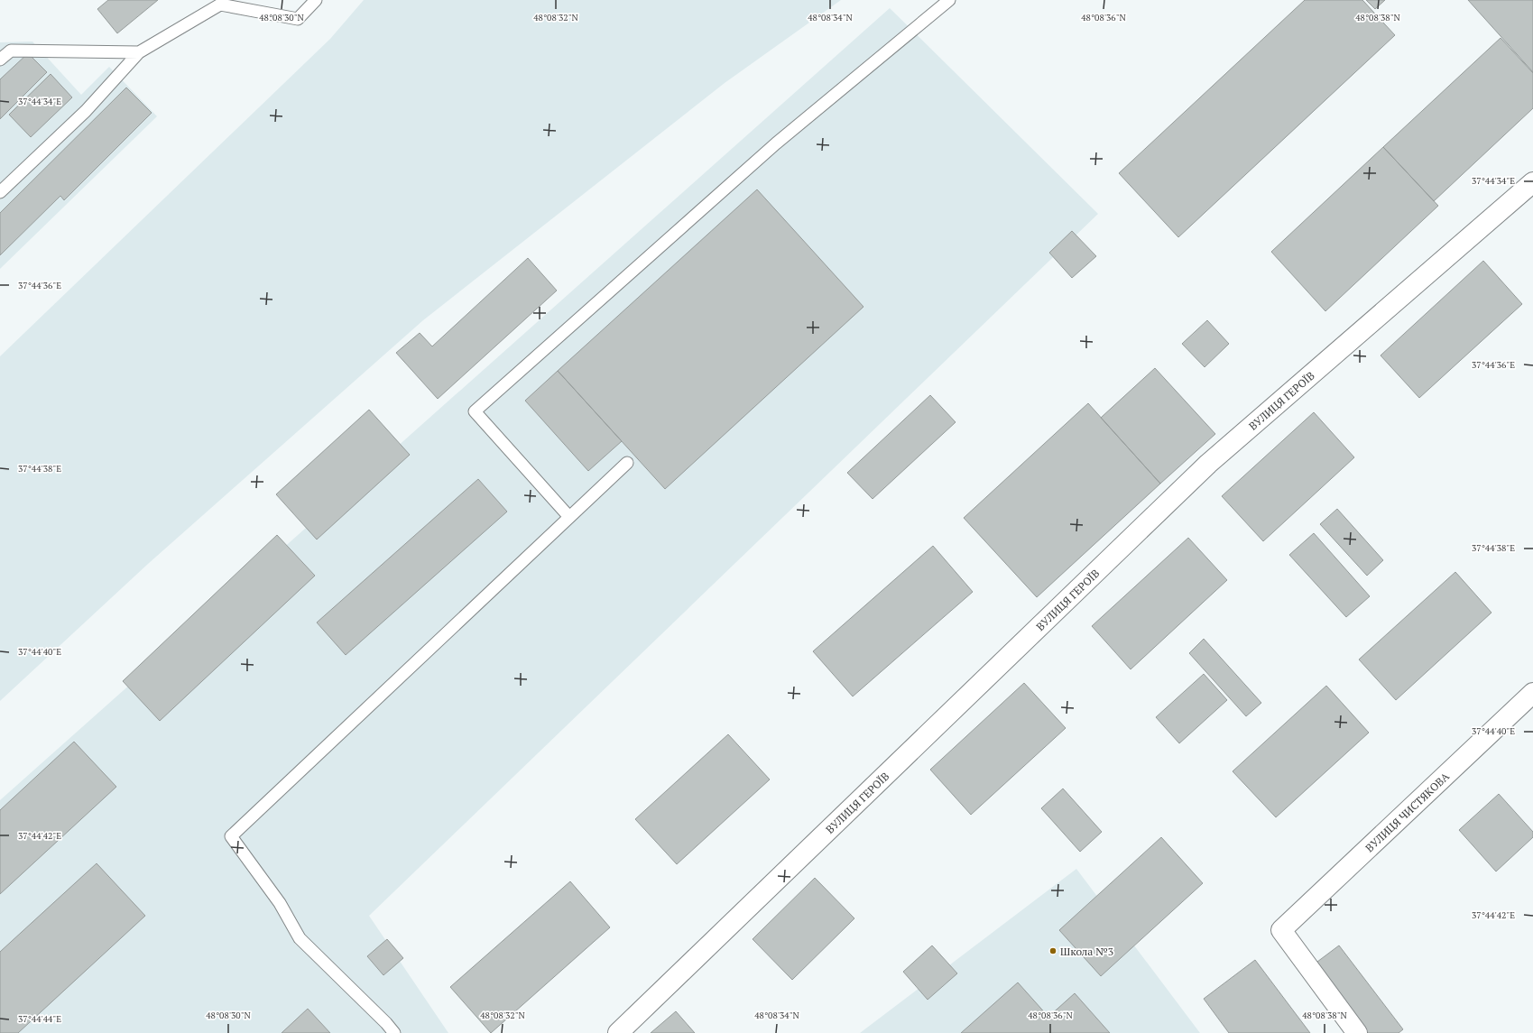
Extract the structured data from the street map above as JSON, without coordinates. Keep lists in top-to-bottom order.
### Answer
{
  "streets": {
    "street": ["ВУЛИЦЯ ГЕРОЇВ", "ВУЛИЦЯ ЧИСТЯКОВА"]
  },
  "places": ["Школа №3"],
  "coordinates": [
    "48°08'30\"N",
    "48°08'32\"N",
    "48°08'34\"N",
    "48°08'36\"N",
    "48°08'38\"N",
    "37°44'34\"E",
    "37°44'36\"E",
    "37°44'38\"E",
    "37°44'40\"E",
    "37°44'42\"E",
    "37°44'44\"E"
  ]
}
